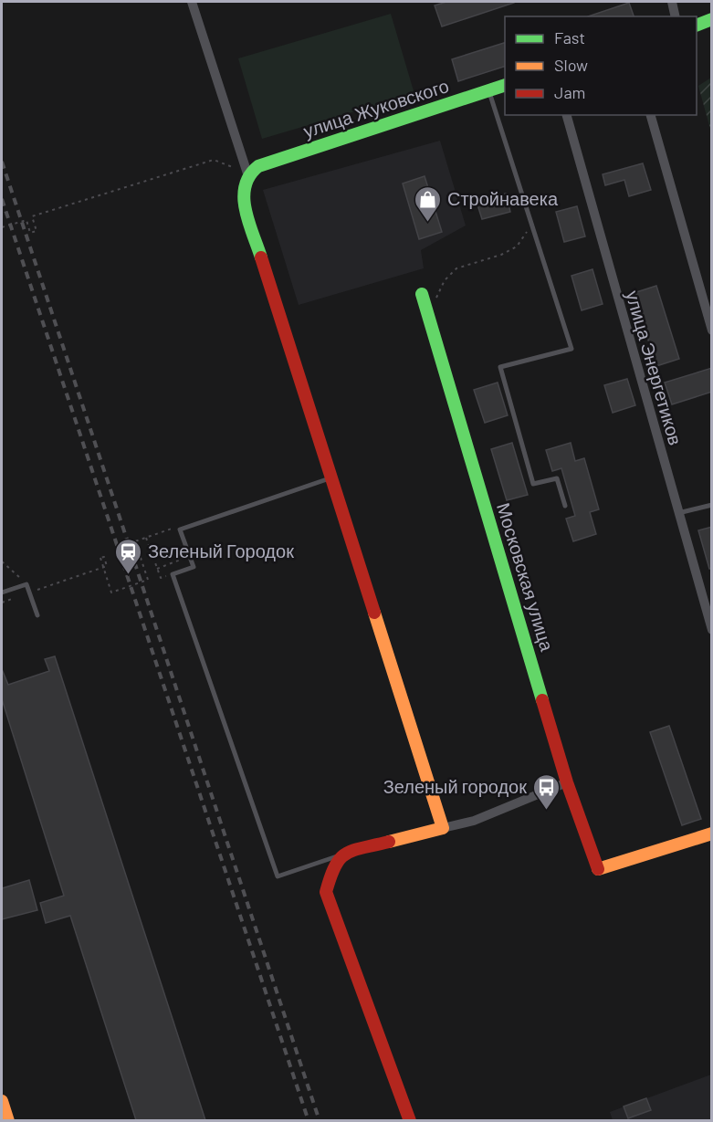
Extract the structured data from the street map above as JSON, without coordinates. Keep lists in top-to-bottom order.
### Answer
{
  "streets": {
    "street": ["улица Жуковского", "улица Энергетиков", "Московская улица"]
  },
  "places": {
    "shop": ["Стройнавека"],
    "station": ["Зеленый Городок"],
    "bus stop": ["Зеленый городок"]
  },
  "legend": ["Fast", "Slow", "Jam"]
}
